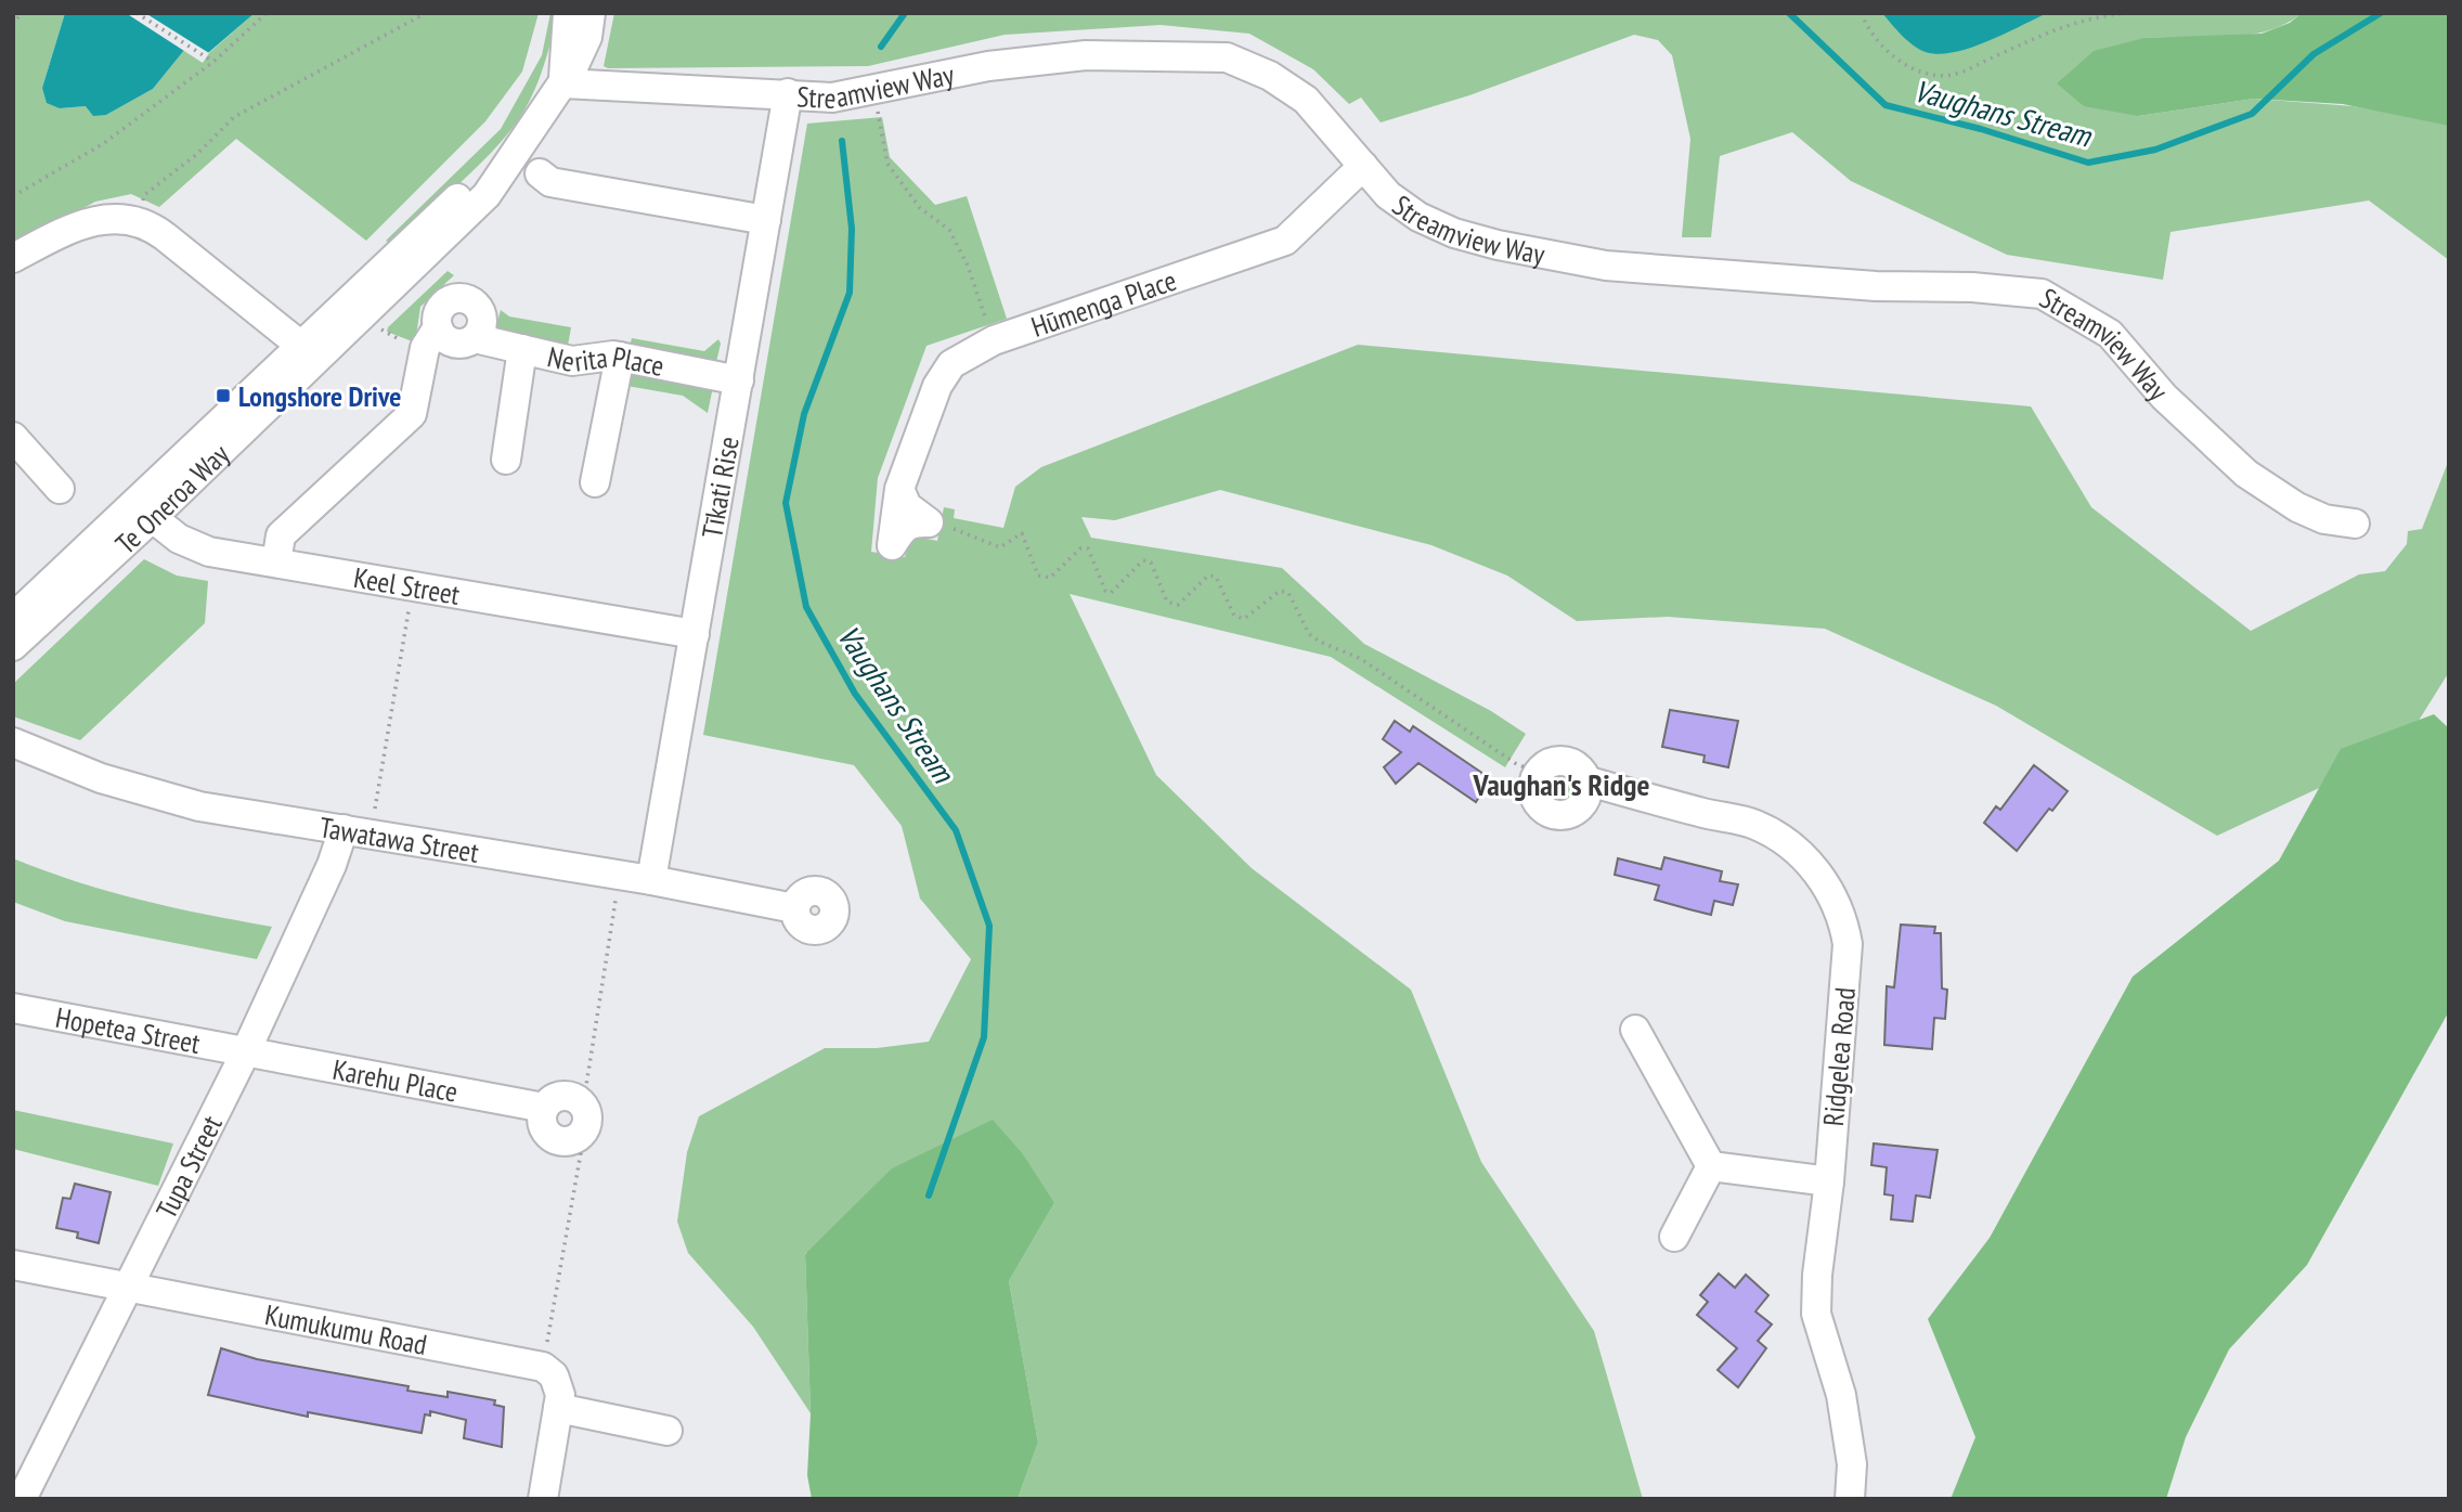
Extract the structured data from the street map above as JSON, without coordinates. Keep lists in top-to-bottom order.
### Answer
{
  "streets": {
    "street": [
      "Streamview Way",
      "Hūmenga Place",
      "Nerita Place",
      "Tīkati Rise",
      "Te Oneroa Way",
      "Keel Street",
      "Tawatawa Street",
      "Hopetea Street",
      "Ridgelea Road",
      "Karehu Place",
      "Tupa Street",
      "Kumukumu Road"
    ]
  },
  "crossings": [
    ["Streamview Way", "Hūmenga Place"],
    ["Streamview Way", "Tīkati Rise"],
    ["Streamview Way", "Te Oneroa Way"],
    ["Nerita Place", "Tīkati Rise"],
    ["Nerita Place", "Keel Street"],
    ["Tīkati Rise", "Keel Street"],
    ["Tīkati Rise", "Tawatawa Street"],
    ["Te Oneroa Way", "Keel Street"],
    ["Tawatawa Street", "Tupa Street"],
    ["Hopetea Street", "Karehu Place"],
    ["Hopetea Street", "Tupa Street"],
    ["Karehu Place", "Tupa Street"],
    ["Tupa Street", "Kumukumu Road"]
  ],
  "districts": ["Vaughan's Ridge"],
  "water": ["Vaughans Stream"],
  "places": {
    "transit": ["Longshore Drive"]
  }
}
